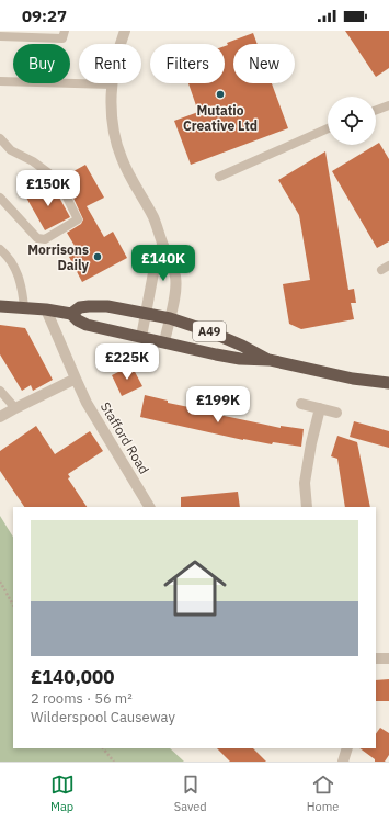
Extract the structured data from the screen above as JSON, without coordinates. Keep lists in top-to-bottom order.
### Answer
{
  "streets": {
    "highway": ["A49"],
    "street": ["Stafford Road"]
  },
  "crossings": [
    ["A49", "Stafford Road"]
  ],
  "places": ["Mutatio Creative Ltd", "Morrisons Daily"],
  "page": {
    "status": "09:27",
    "chip": [
      "Buy",
      "Rent",
      "Filters",
      "New"
    ],
    "price": [
      "£150K",
      "£140K",
      "£225K",
      "£199K"
    ],
    "list": [
      {
        "name": "£140,000",
        "note": "2 rooms · 56 m² · Wilderspool Causeway"
      }
    ],
    "tabs": ["Map", "Saved", "Home"]
  }
}
